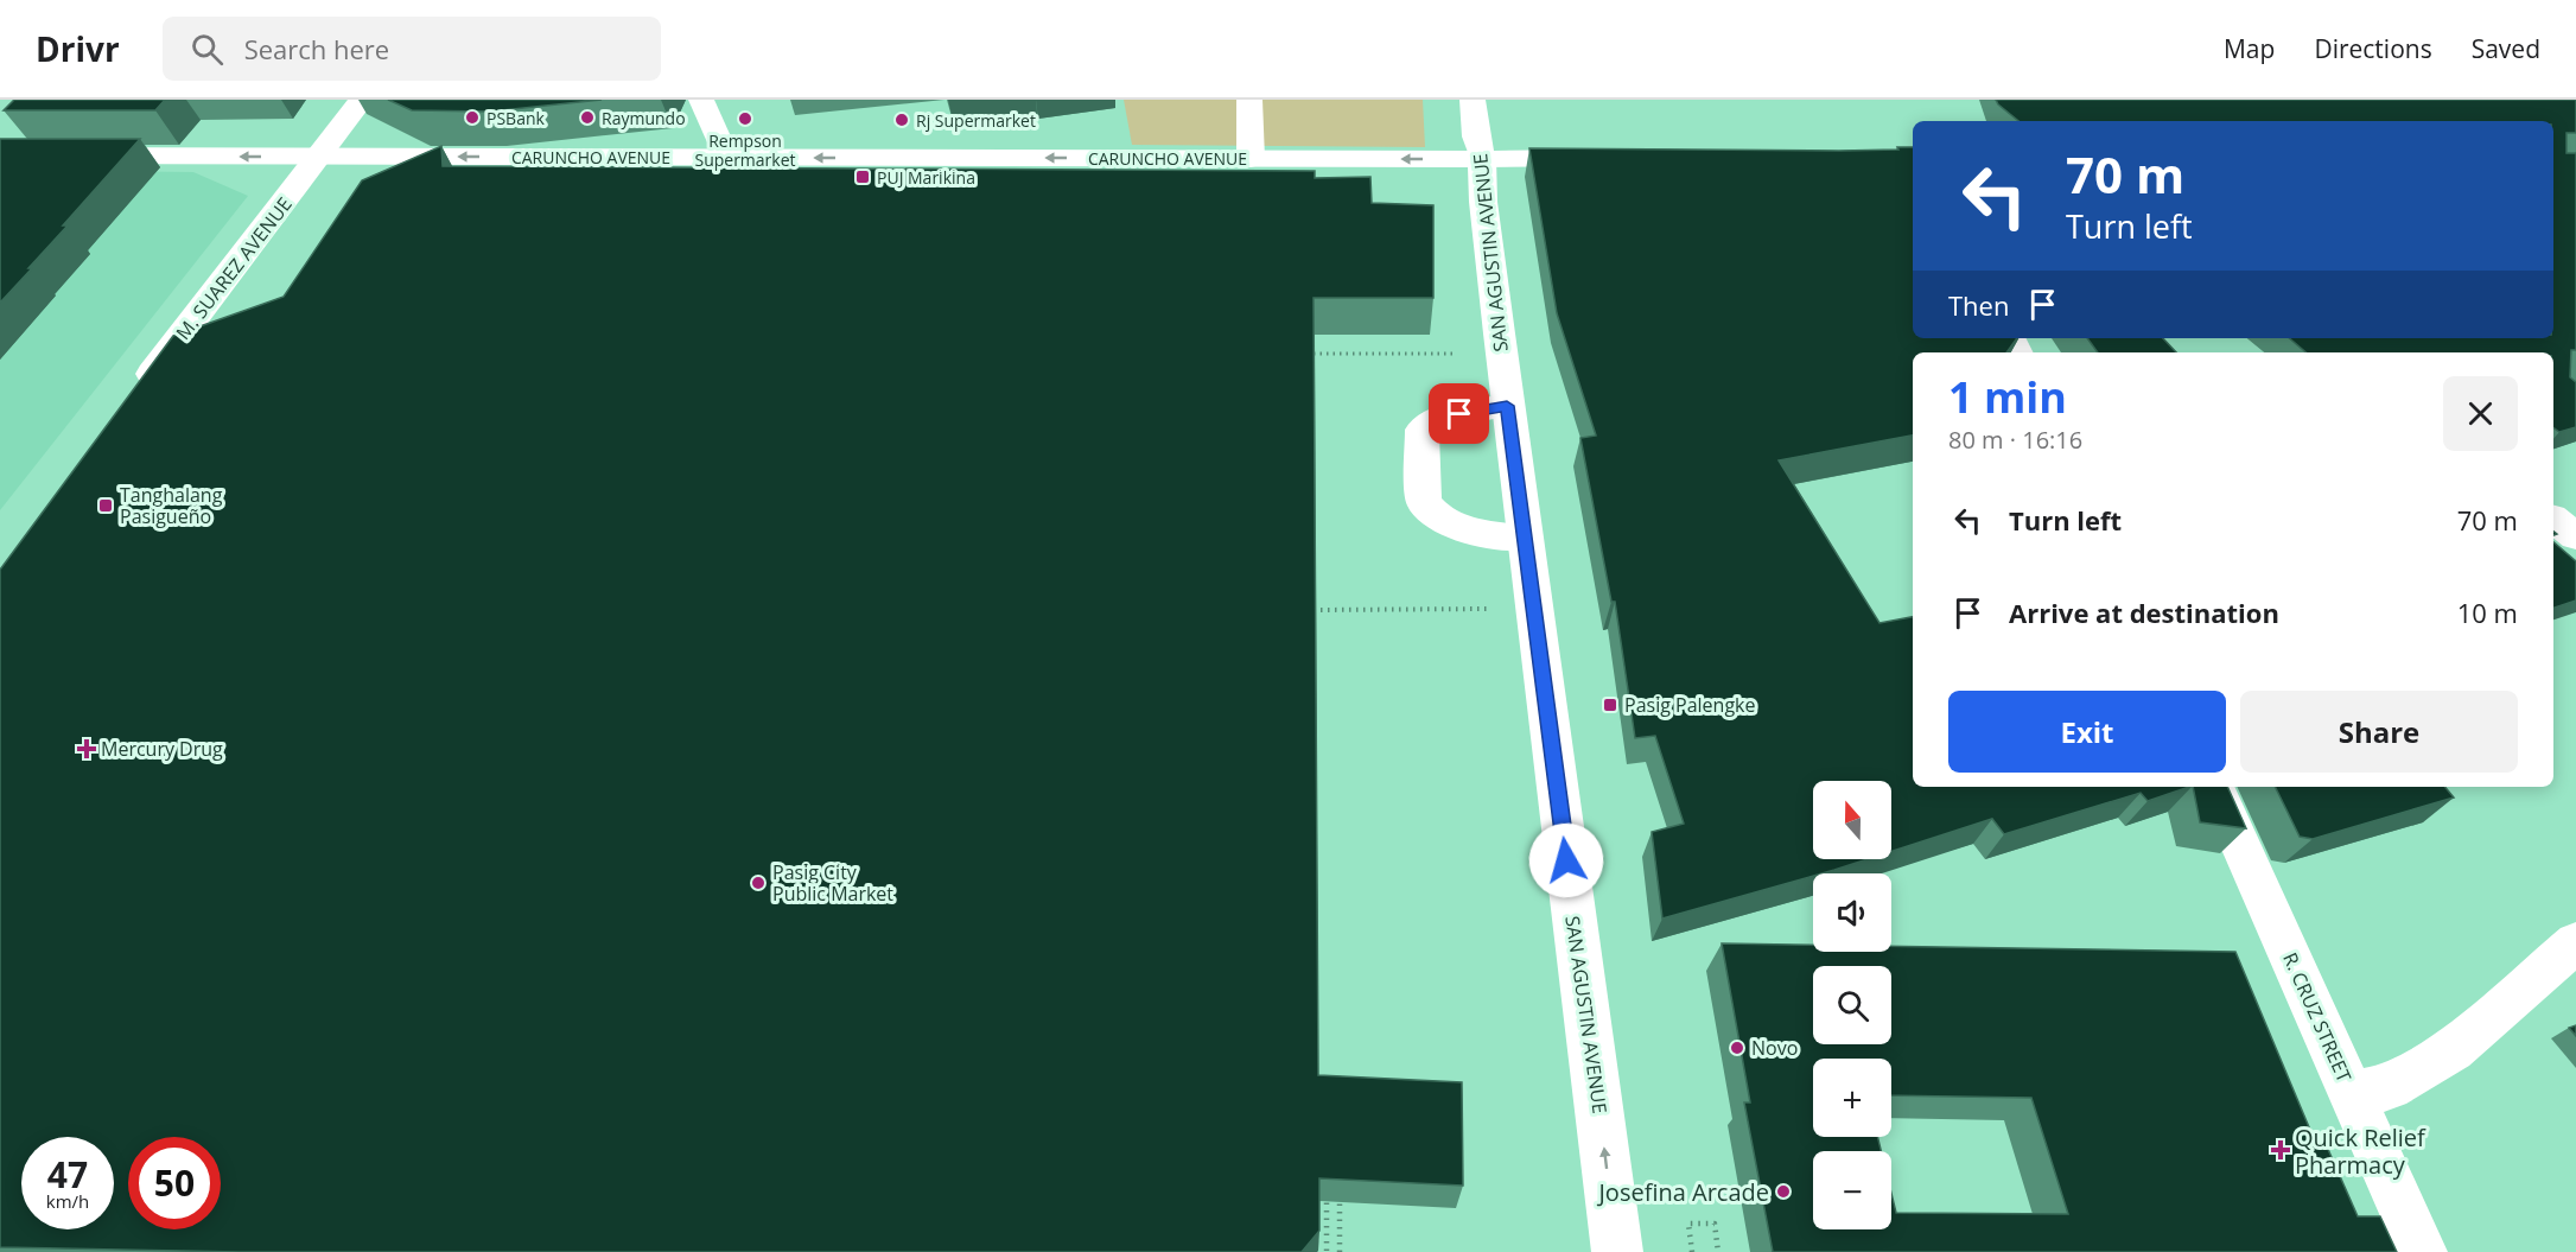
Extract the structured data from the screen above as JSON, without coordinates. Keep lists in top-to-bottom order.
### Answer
{
  "streets": {
    "main road": [
      "CARUNCHO AVENUE",
      "SAN AGUSTIN AVENUE",
      "M. SUAREZ AVENUE",
      "R. CRUZ STREET"
    ]
  },
  "crossings": [
    ["CARUNCHO AVENUE", "SAN AGUSTIN AVENUE"],
    ["CARUNCHO AVENUE", "M. SUAREZ AVENUE"]
  ],
  "one_way": ["CARUNCHO AVENUE", "SAN AGUSTIN AVENUE"],
  "places": {
    "other": [
      "PSBank",
      "Raymundo",
      "Rempson Supermarket",
      "Rj Supermarket",
      "Pasig City Public Market",
      "Novo",
      "Josefina Arcade"
    ],
    "transit": ["PUJ Marikina", "Tanghalang Pasigueño", "Pasig Palengke"],
    "health": ["Mercury Drug", "Quick Relief Pharmacy"]
  },
  "north": "top",
  "page": {
    "header": "Drivr",
    "search": "Search here",
    "nav": ["Map", "Directions", "Saved"],
    "turn": ["70 m", "Turn left"],
    "then": "Then",
    "heading": ["1 min", "80 m · 16:16"],
    "list": [
      {
        "name": "Turn left",
        "value": "70 m"
      },
      {
        "name": "Arrive at destination",
        "value": "10 m"
      }
    ],
    "buttons": ["Exit", "Share"],
    "map_buttons": ["+", "−"],
    "speed": "47 km/h",
    "limit": "50"
  }
}
